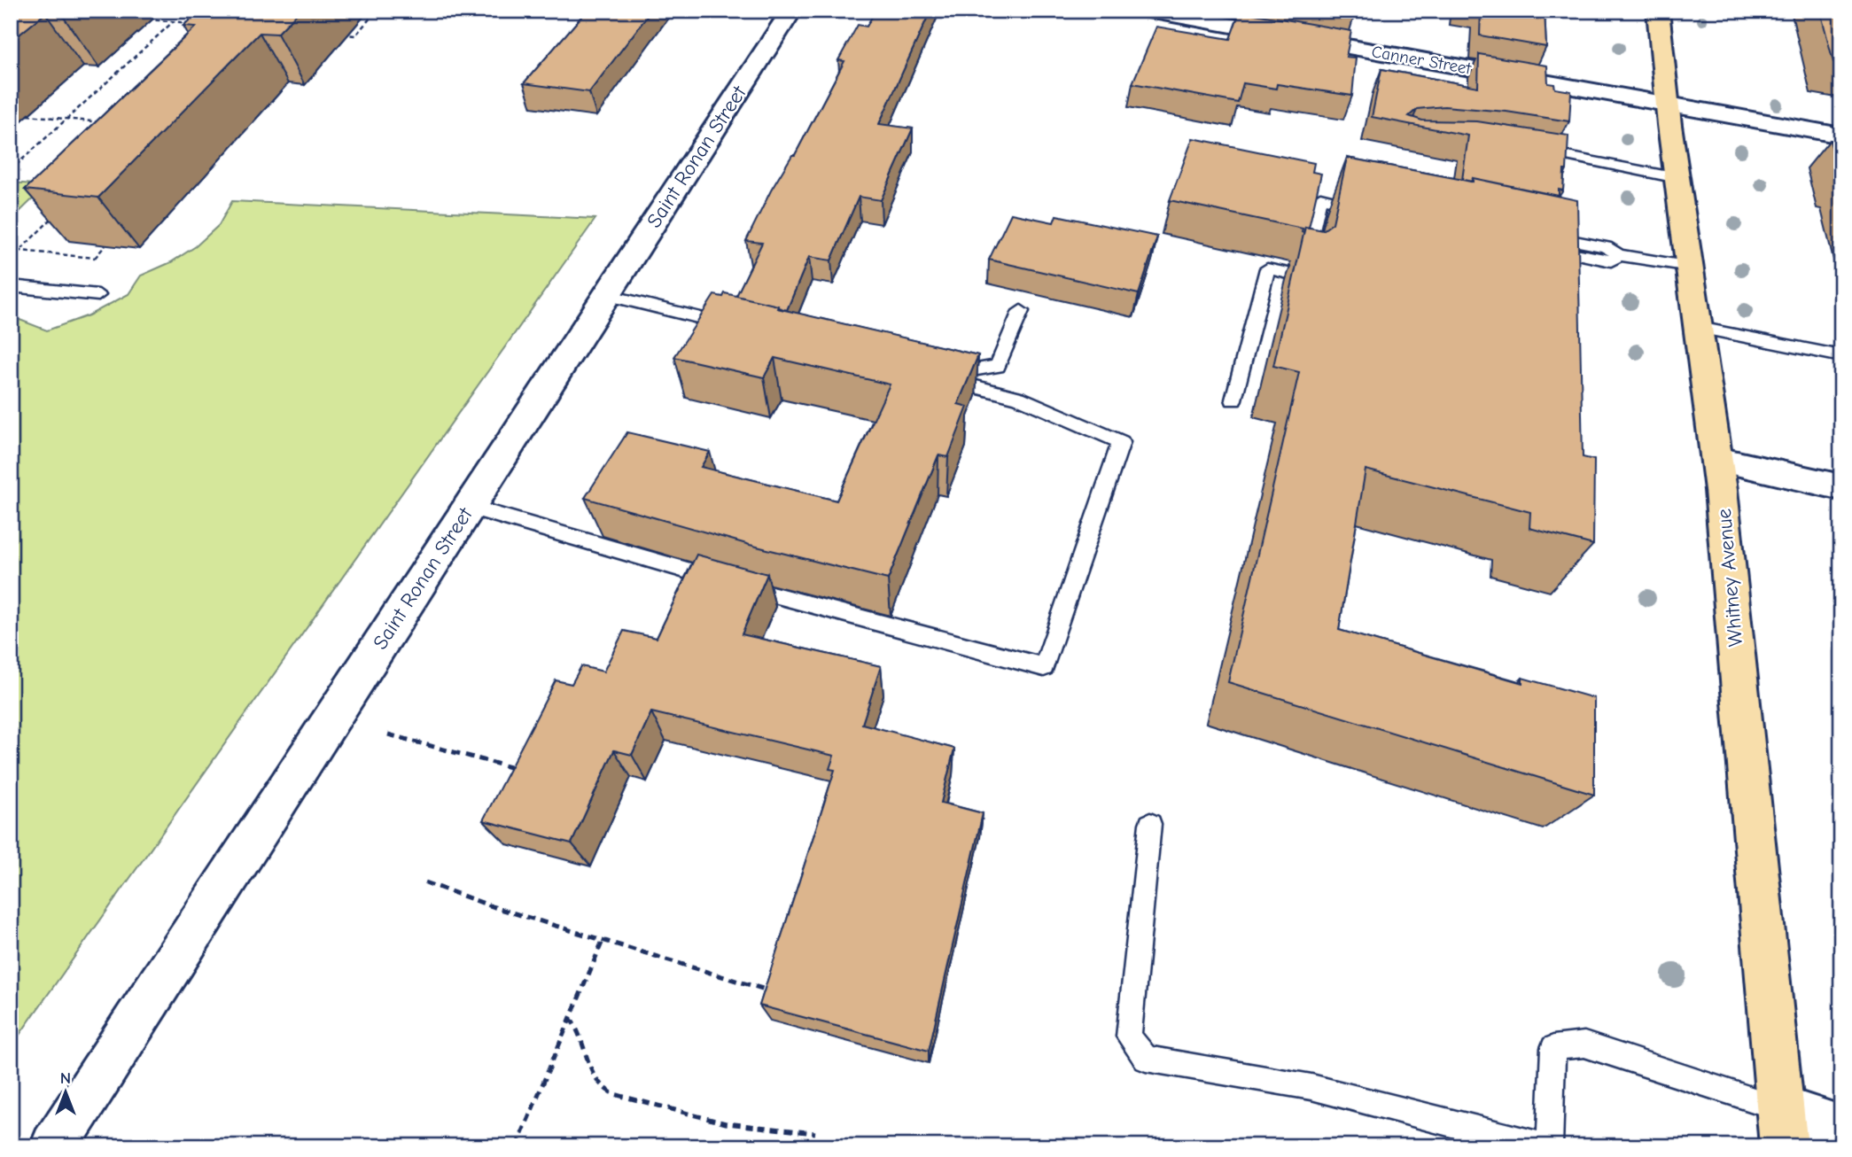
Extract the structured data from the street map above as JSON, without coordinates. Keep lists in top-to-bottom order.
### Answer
{
  "streets": {
    "main road": ["Whitney Avenue"],
    "street": ["Canner Street", "Saint Ronan Street"]
  },
  "crossings": [
    ["Canner Street", "Whitney Avenue"]
  ],
  "north": "top"
}
